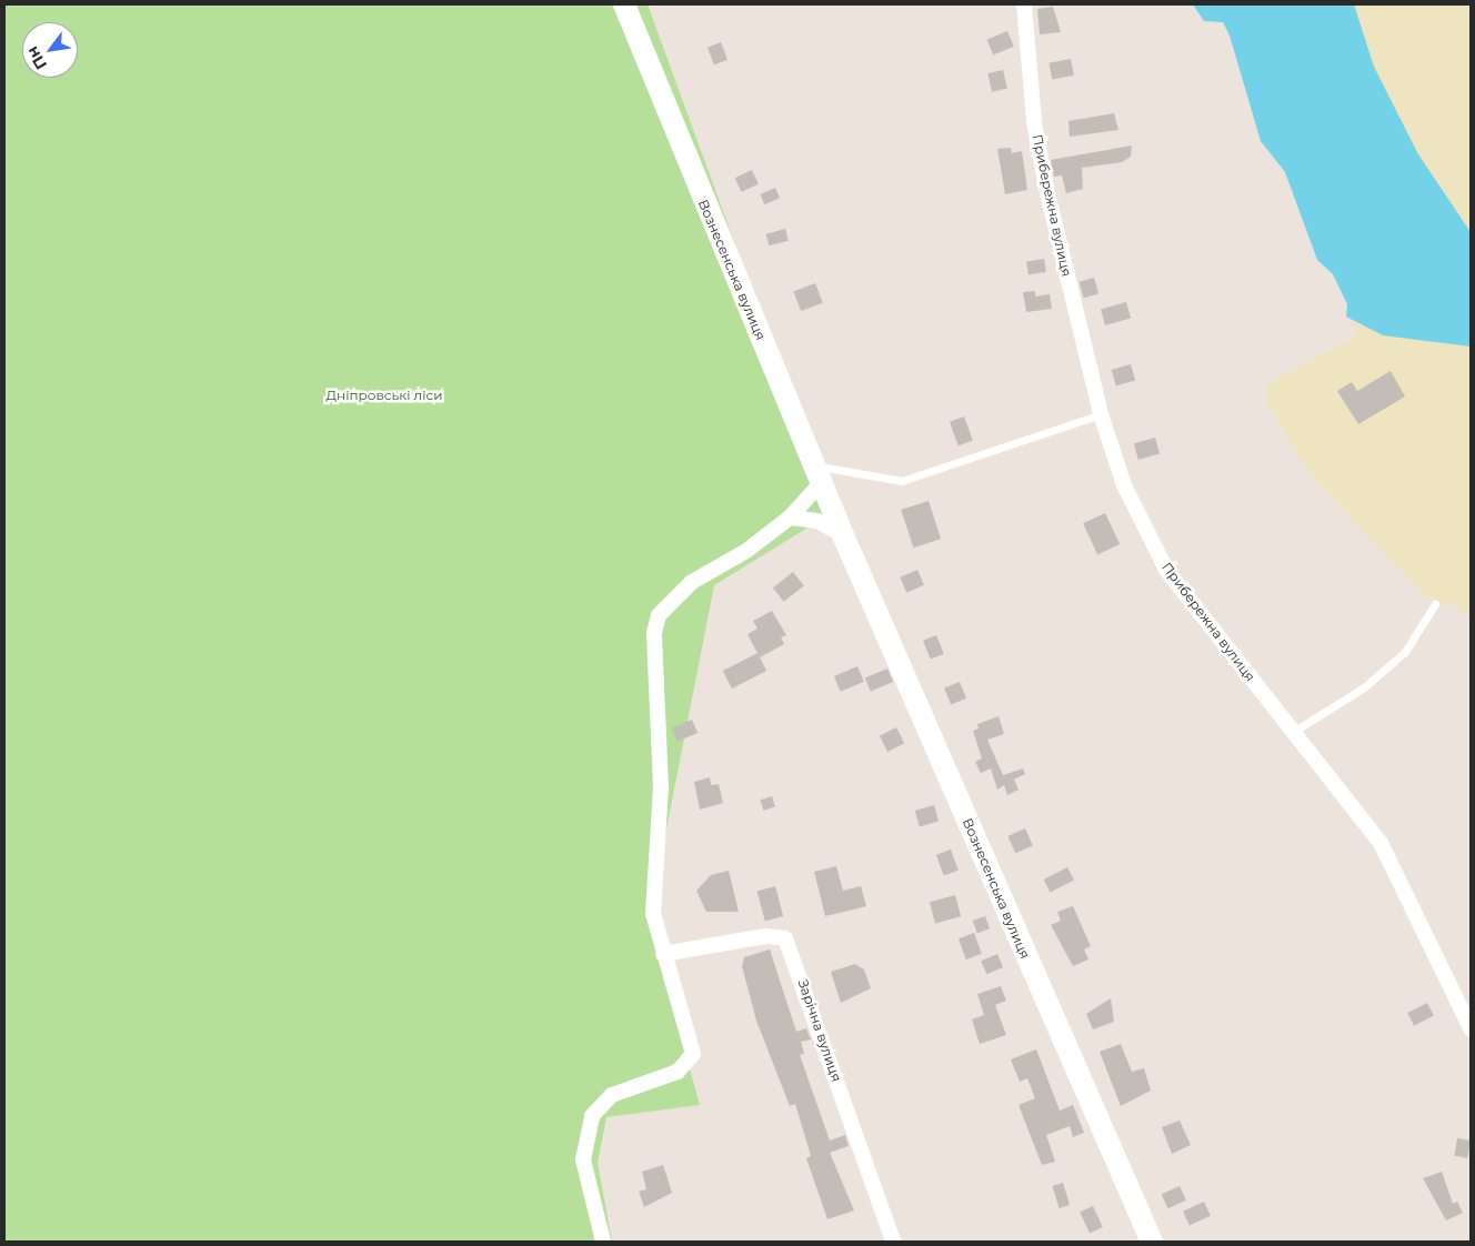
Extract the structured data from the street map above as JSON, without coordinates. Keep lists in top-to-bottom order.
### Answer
{
  "streets": {
    "main road": ["Вознесенська вулиця"],
    "street": ["Прибережна вулиця", "Зарічна вулиця"]
  },
  "parks": ["Дніпровські ліси"],
  "north": "bottom left"
}
